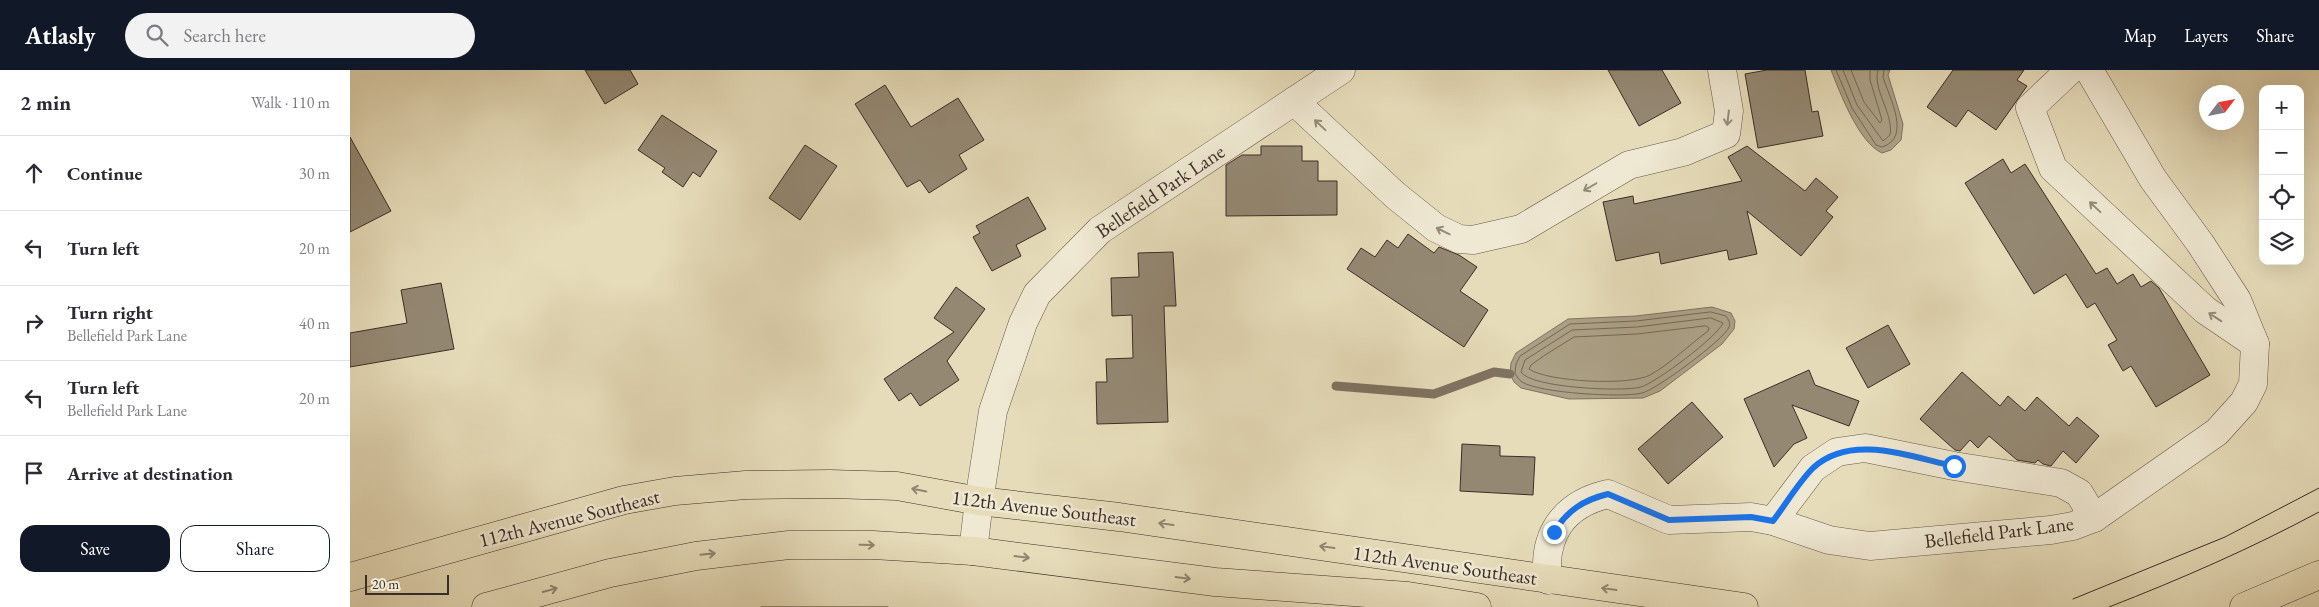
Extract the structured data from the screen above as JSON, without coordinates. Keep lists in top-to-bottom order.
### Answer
{
  "streets": {
    "main road": ["112th Avenue Southeast"],
    "street": ["Bellefield Park Lane"]
  },
  "crossings": [
    ["Bellefield Park Lane", "112th Avenue Southeast"]
  ],
  "scale_bar": "20 m",
  "north": "top right",
  "page": {
    "header": "Atlasly",
    "search": "Search here",
    "nav": ["Map", "Layers", "Share"],
    "heading": ["2 min", "Walk · 110 m"],
    "map_buttons": ["+", "−"],
    "list": [
      ["Continue", "30 m"],
      ["Turn left", "20 m"],
      ["Turn right", "Bellefield Park Lane", "40 m"],
      ["Turn left", "Bellefield Park Lane", "20 m"],
      "Arrive at destination"
    ],
    "buttons": ["Save", "Share"],
    "scale": "20 m"
  }
}
